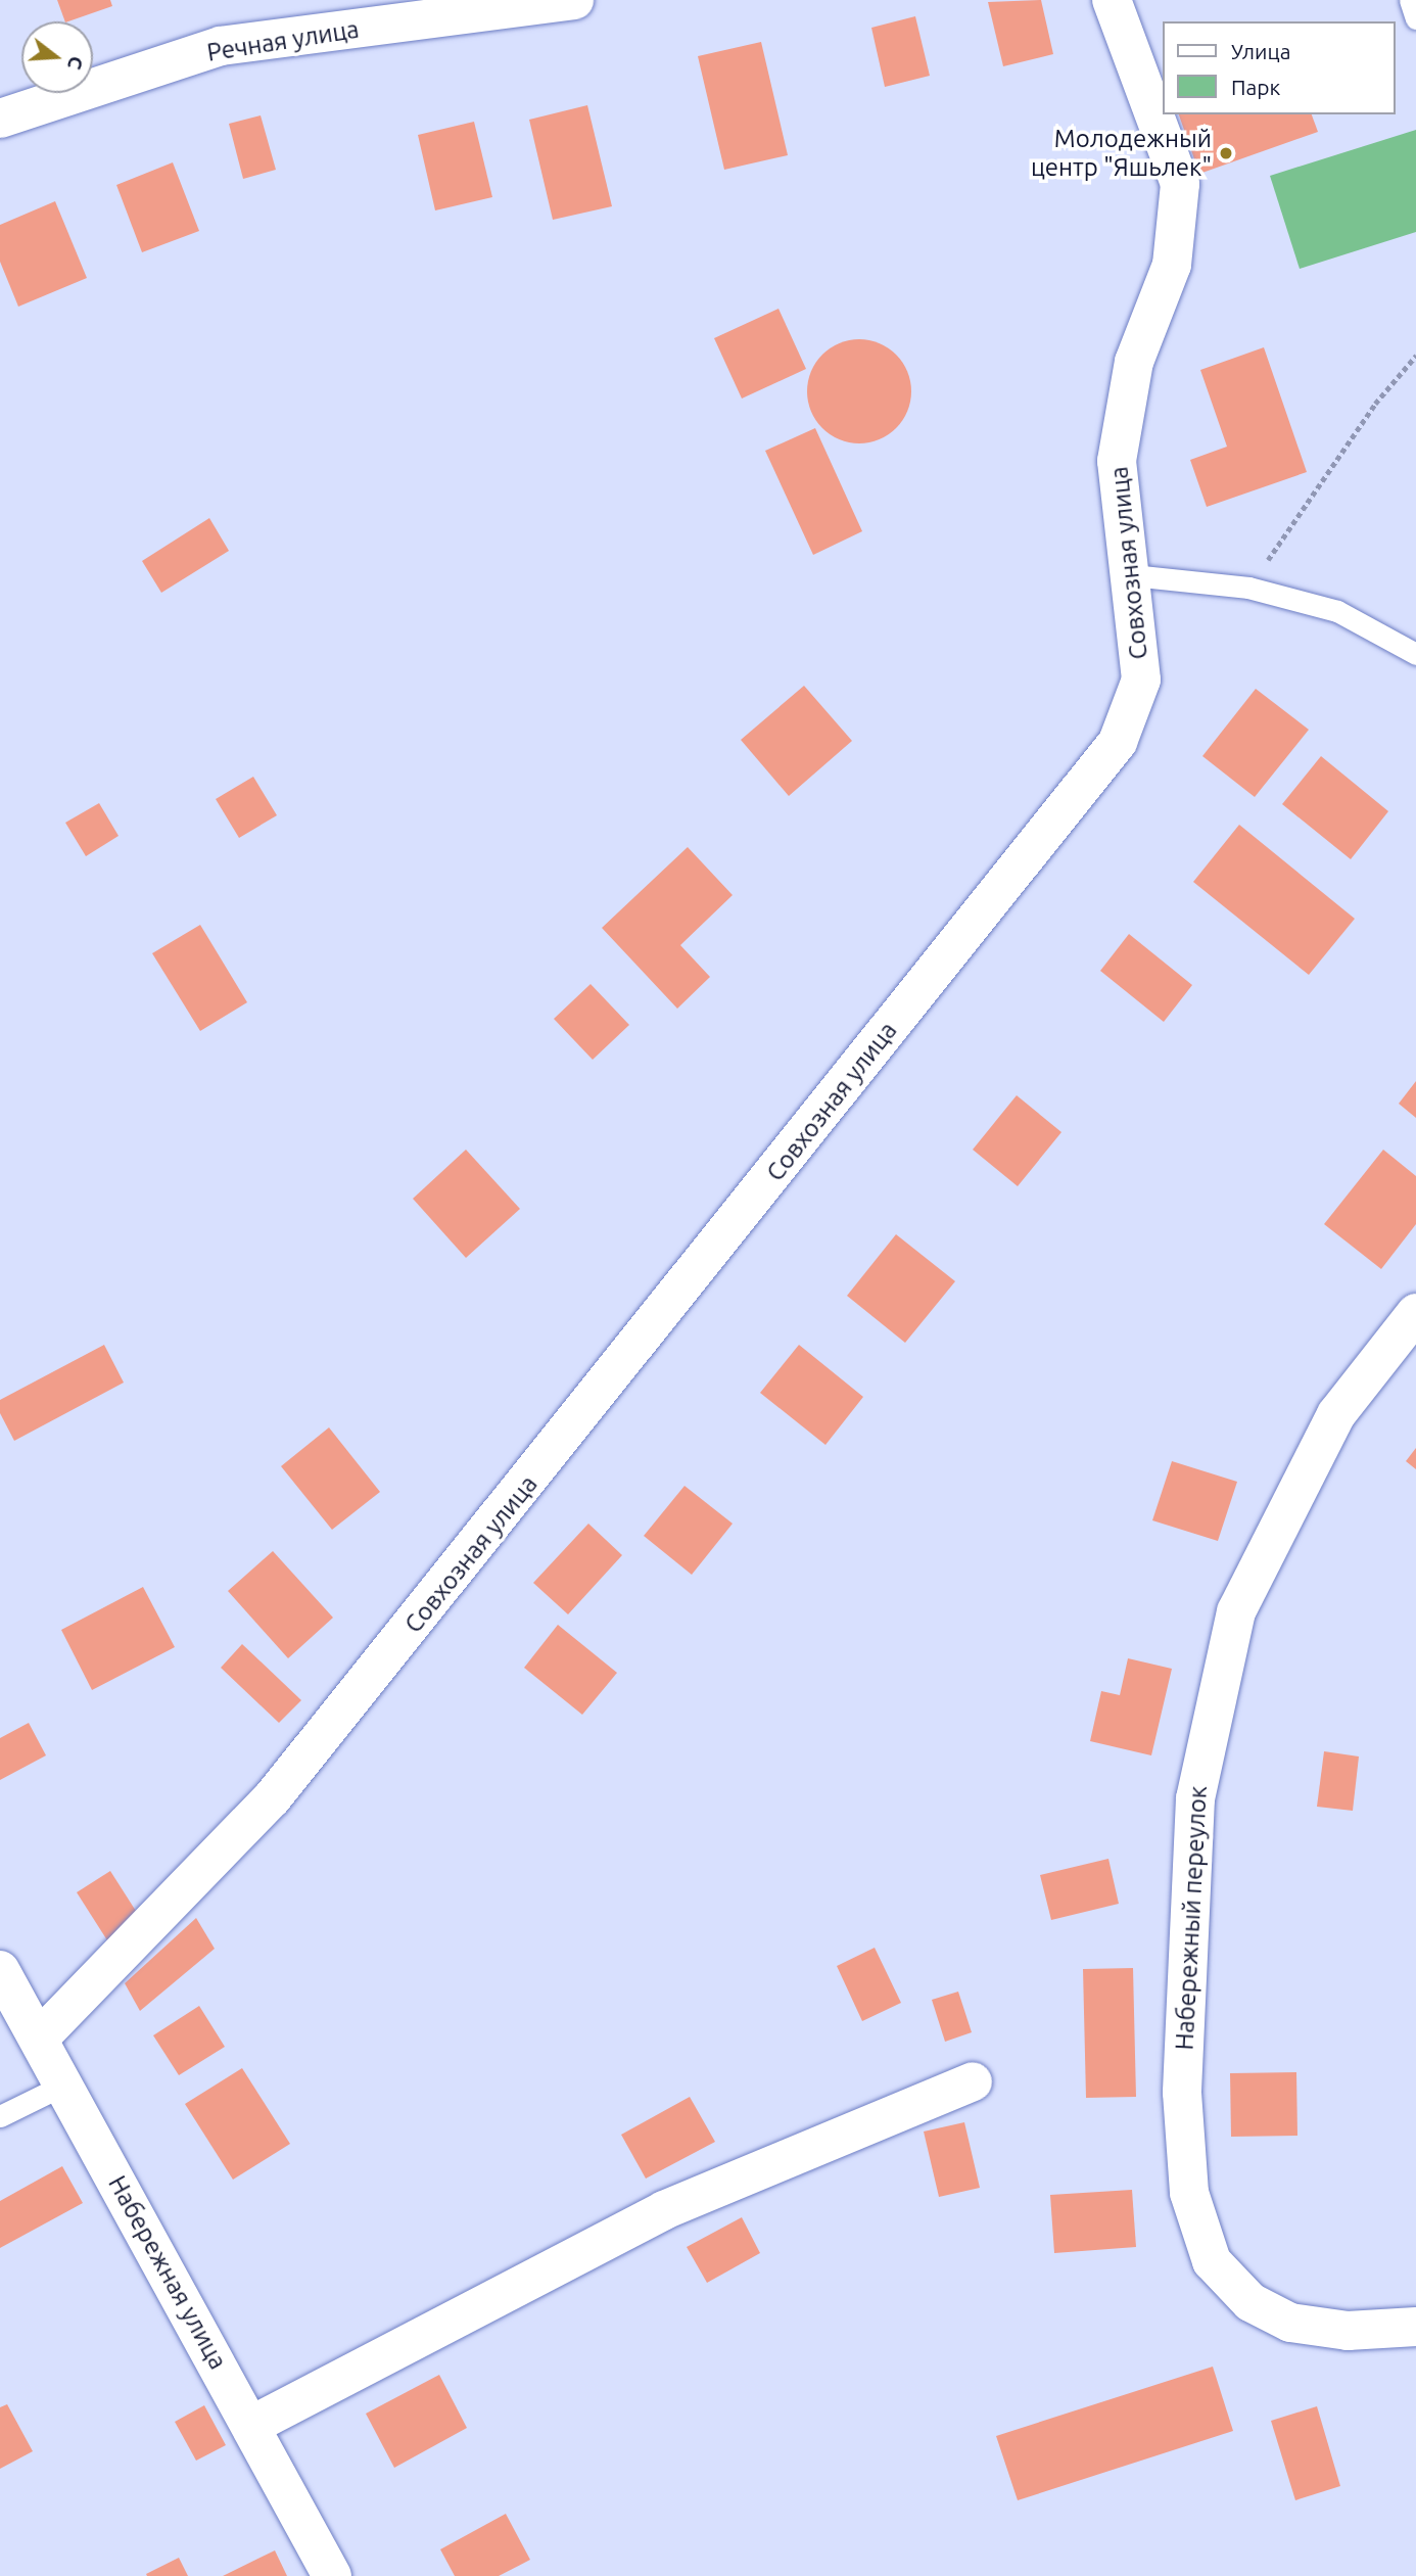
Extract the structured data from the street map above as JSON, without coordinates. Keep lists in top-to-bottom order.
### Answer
{
  "streets": {
    "street": [
      "Речная улица",
      "Совхозная улица",
      "Набережный переулок",
      "Набережная улица"
    ]
  },
  "crossings": [
    ["Совхозная улица", "Набережная улица"]
  ],
  "places": ["Молодежный центр \"Яшьлек\""],
  "legend": ["Улица", "Парк"],
  "north": "right"
}
